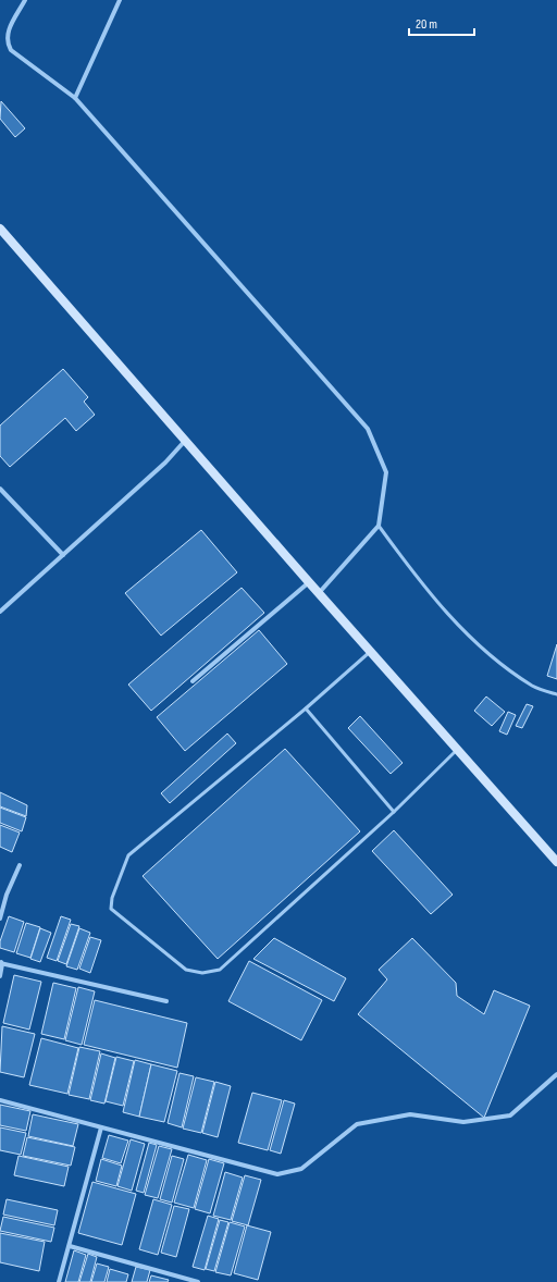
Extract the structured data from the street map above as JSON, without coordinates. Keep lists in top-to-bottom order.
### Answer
{
  "scale_bar": "20 m"
}
